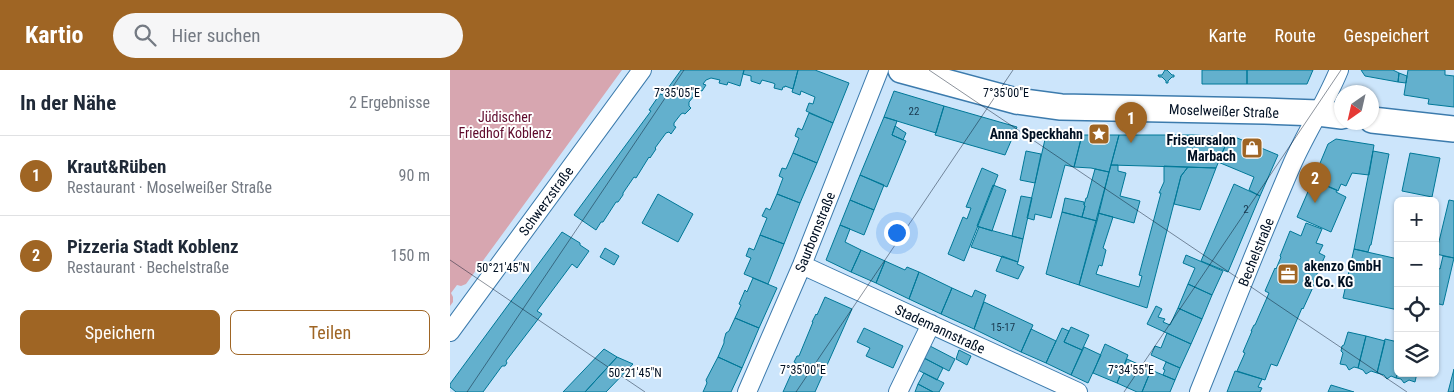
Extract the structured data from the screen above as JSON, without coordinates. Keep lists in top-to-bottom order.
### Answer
{
  "streets": {
    "street": [
      "Moselweißer Straße",
      "Schwerzstraße",
      "Saurbornstraße",
      "Bechelstraße",
      "Stademannstraße"
    ]
  },
  "crossings": [
    ["Moselweißer Straße", "Bechelstraße"],
    ["Saurbornstraße", "Stademannstraße"]
  ],
  "parks": ["Jüdischer Friedhof Koblenz"],
  "places": {
    "place": ["Anna Speckhahn"],
    "shop": ["Friseursalon Marbach"],
    "office": ["akenzo GmbH & Co. KG"]
  },
  "house_numbers": ["22", "2", "15-17"],
  "north": "bottom left",
  "page": {
    "header": "Kartio",
    "search": "Hier suchen",
    "nav": ["Karte", "Route", "Gespeichert"],
    "heading": ["In der Nähe", "2 Ergebnisse"],
    "pins": ["1", "2"],
    "list": [
      {
        "mark": "1",
        "name": "Kraut&Rüben",
        "note": "Restaurant · Moselweißer Straße",
        "value": "90 m"
      },
      {
        "mark": "2",
        "name": "Pizzeria Stadt Koblenz",
        "note": "Restaurant · Bechelstraße",
        "value": "150 m"
      }
    ],
    "map_buttons": ["+", "−"],
    "buttons": ["Speichern", "Teilen"]
  },
  "coordinates": [
    "7°35'05\"E",
    "7°35'00\"E",
    "50°21'45\"N",
    "7°34'55\"E"
  ]
}
